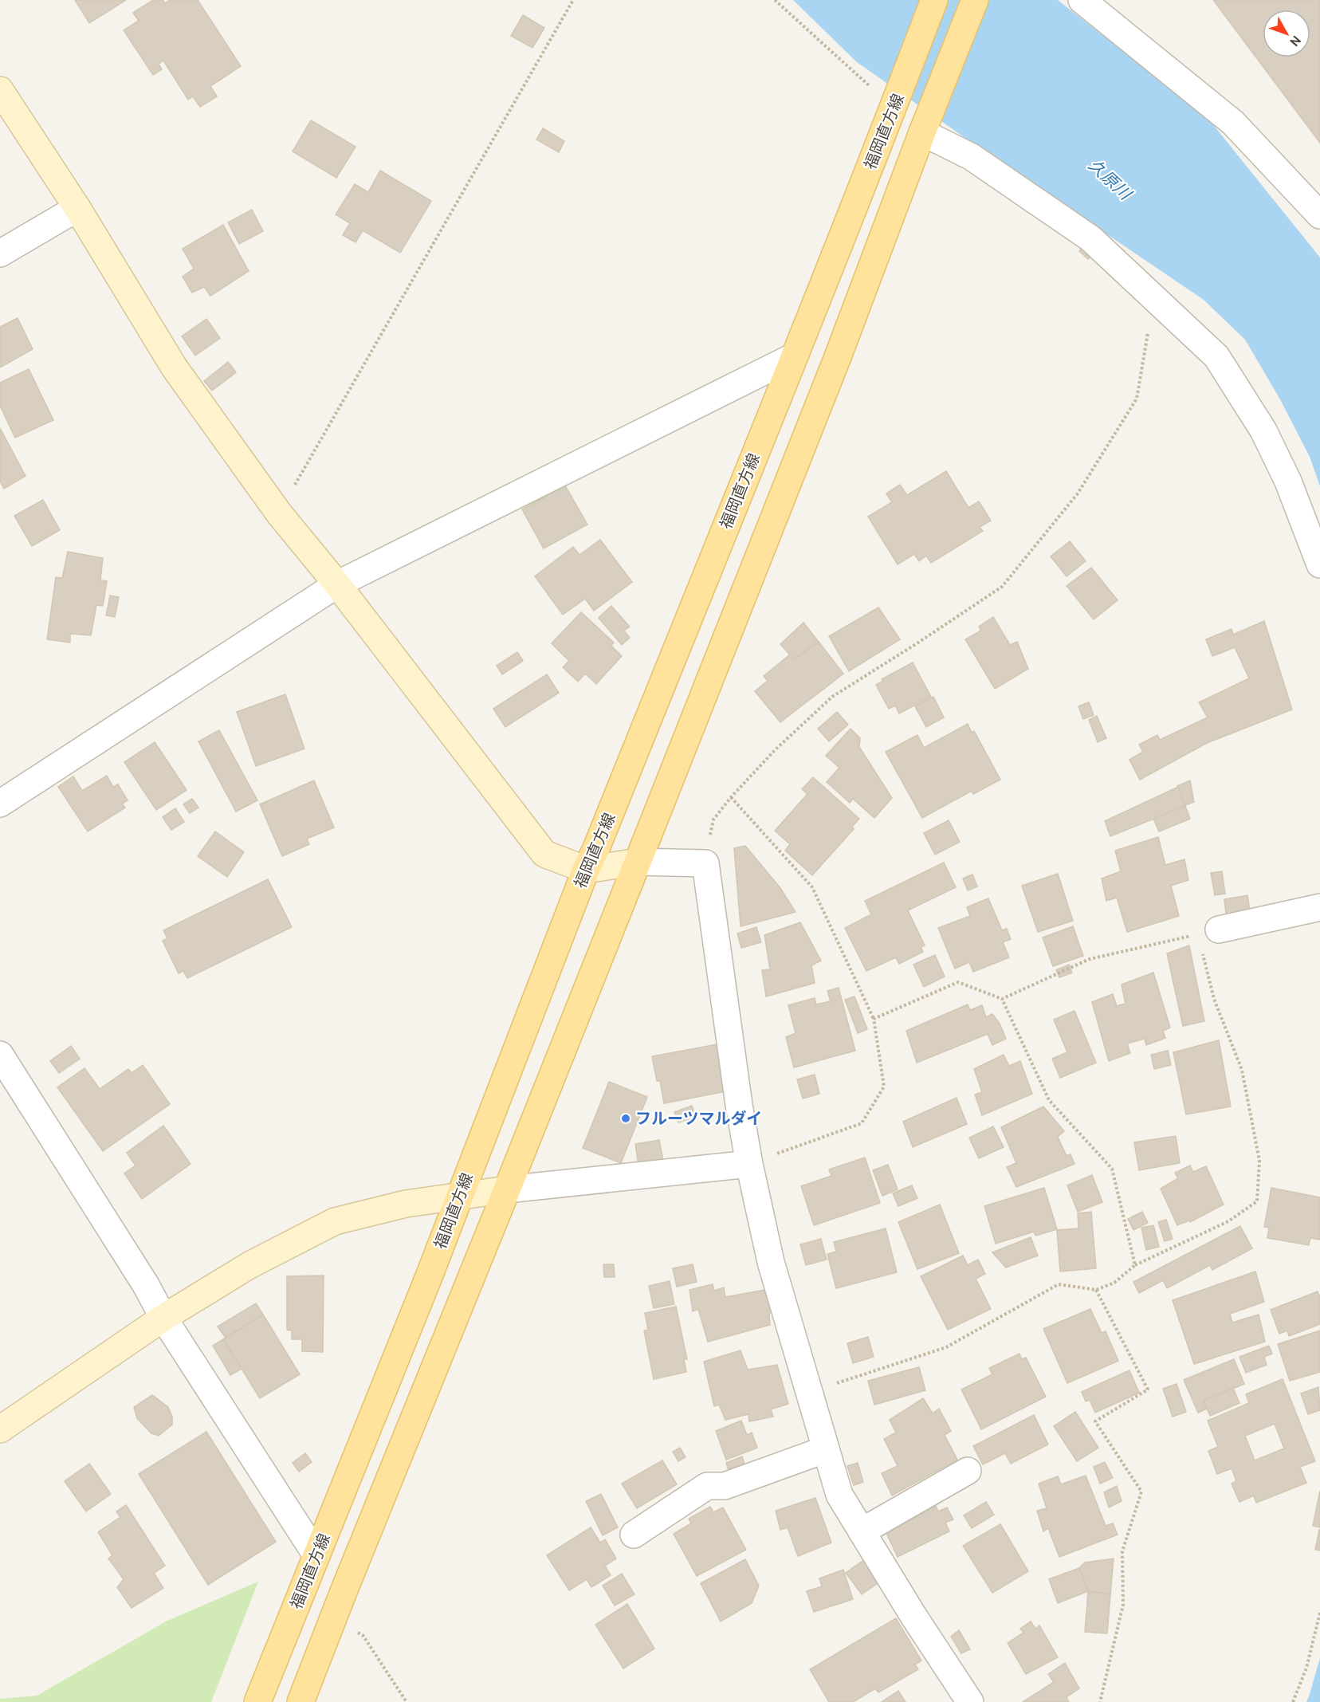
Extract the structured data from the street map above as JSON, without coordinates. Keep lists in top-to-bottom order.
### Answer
{
  "streets": {
    "main road": ["福岡直方線"]
  },
  "water": ["久原川"],
  "places": ["フルーツマルダイ"],
  "north": "bottom right"
}
